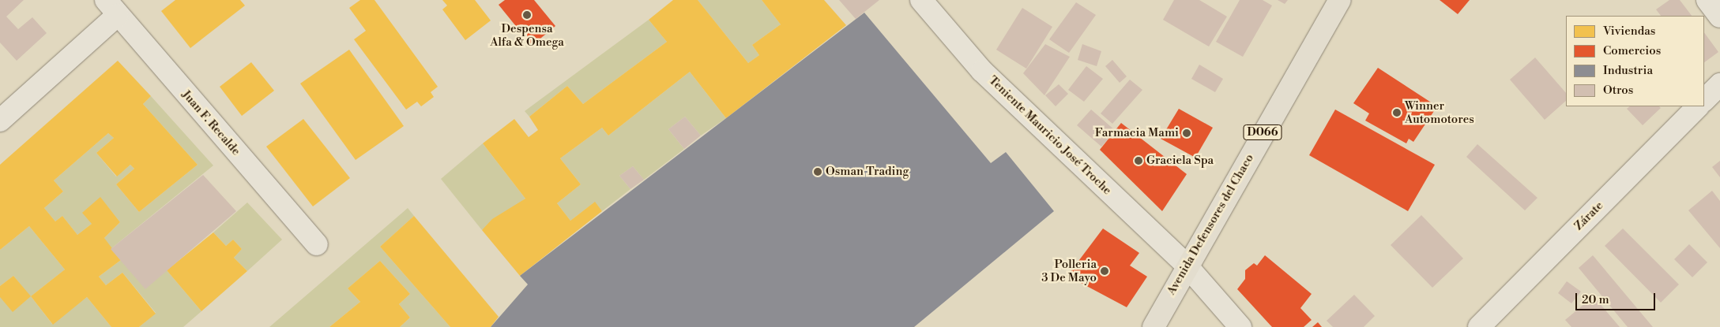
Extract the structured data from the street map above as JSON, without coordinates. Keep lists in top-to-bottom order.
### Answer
{
  "streets": {
    "main road": ["D066", "Avenida Defensores del Chaco"],
    "street": ["Juan F. Recalde", "Teniente Mauricio José Troche", "Zárate"]
  },
  "crossings": [
    ["Teniente Mauricio José Troche", "Avenida Defensores del Chaco"]
  ],
  "places": [
    "Despensa Alfa & Omega",
    "Winner Automotores",
    "Farmacia Mami",
    "Graciela Spa",
    "Osman Trading",
    "Polleria 3 De Mayo"
  ],
  "legend": [
    "Viviendas",
    "Comercios",
    "Industria",
    "Otros"
  ],
  "scale_bar": "20 m"
}
